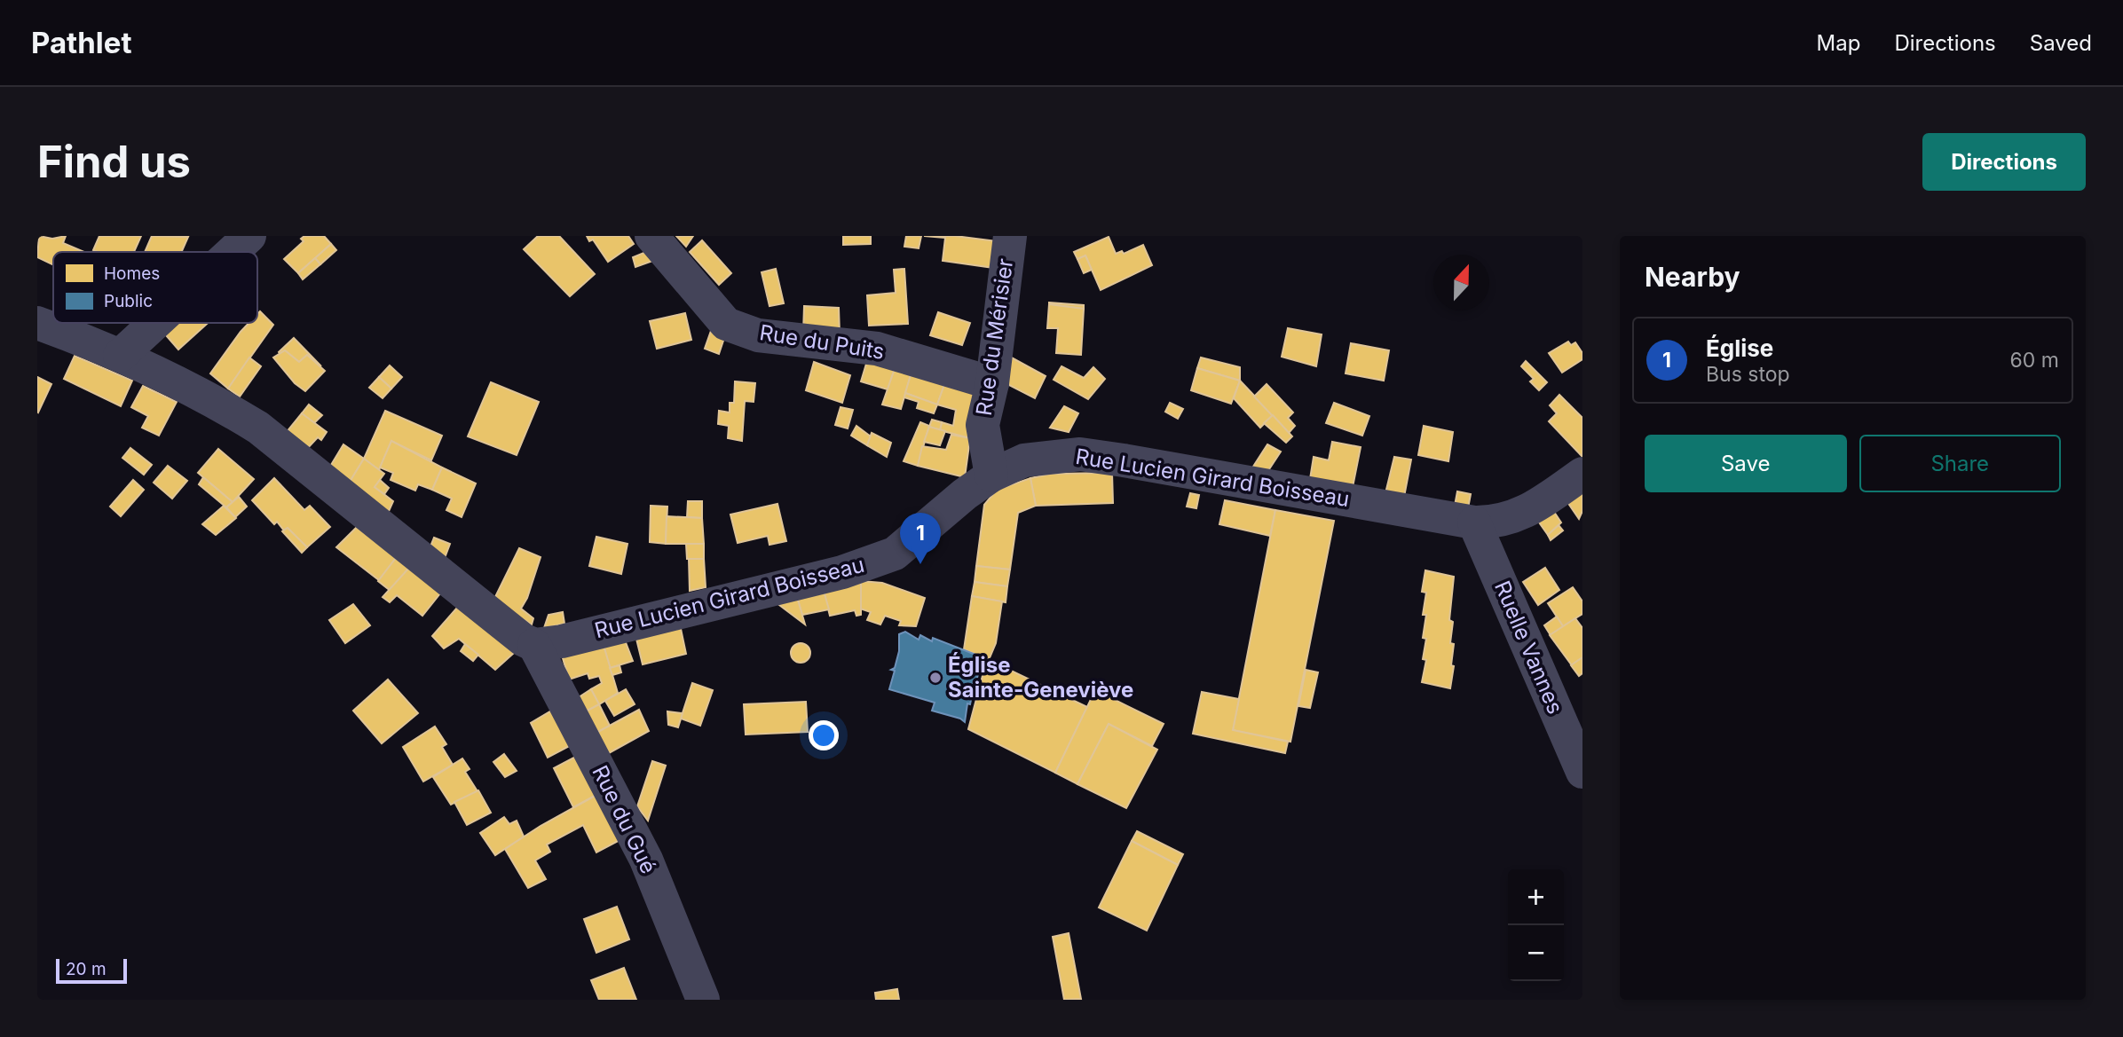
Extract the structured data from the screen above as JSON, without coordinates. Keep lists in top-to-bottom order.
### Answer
{
  "streets": {
    "street": [
      "Rue du Mérisier",
      "Rue du Puits",
      "Rue Lucien Girard Boisseau",
      "Ruelle Vannes",
      "Rue du Gué"
    ]
  },
  "crossings": [
    ["Rue du Mérisier", "Rue du Puits"],
    ["Rue du Mérisier", "Rue Lucien Girard Boisseau"],
    ["Rue Lucien Girard Boisseau", "Ruelle Vannes"],
    ["Rue Lucien Girard Boisseau", "Rue du Gué"]
  ],
  "places": ["Église Sainte-Geneviève"],
  "legend": ["Homes", "Public"],
  "scale_bar": "20 m",
  "north": "top",
  "page": {
    "header": "Pathlet",
    "nav": ["Map", "Directions", "Saved"],
    "buttons": [
      "Directions",
      ["Save", "Share"]
    ],
    "title": "Find us",
    "heading": "Nearby",
    "list": [
      {
        "mark": "1",
        "name": "Église",
        "note": "Bus stop",
        "value": "60 m"
      }
    ],
    "pins": "1",
    "map_buttons": ["+", "−"],
    "scale": "20 m"
  }
}
